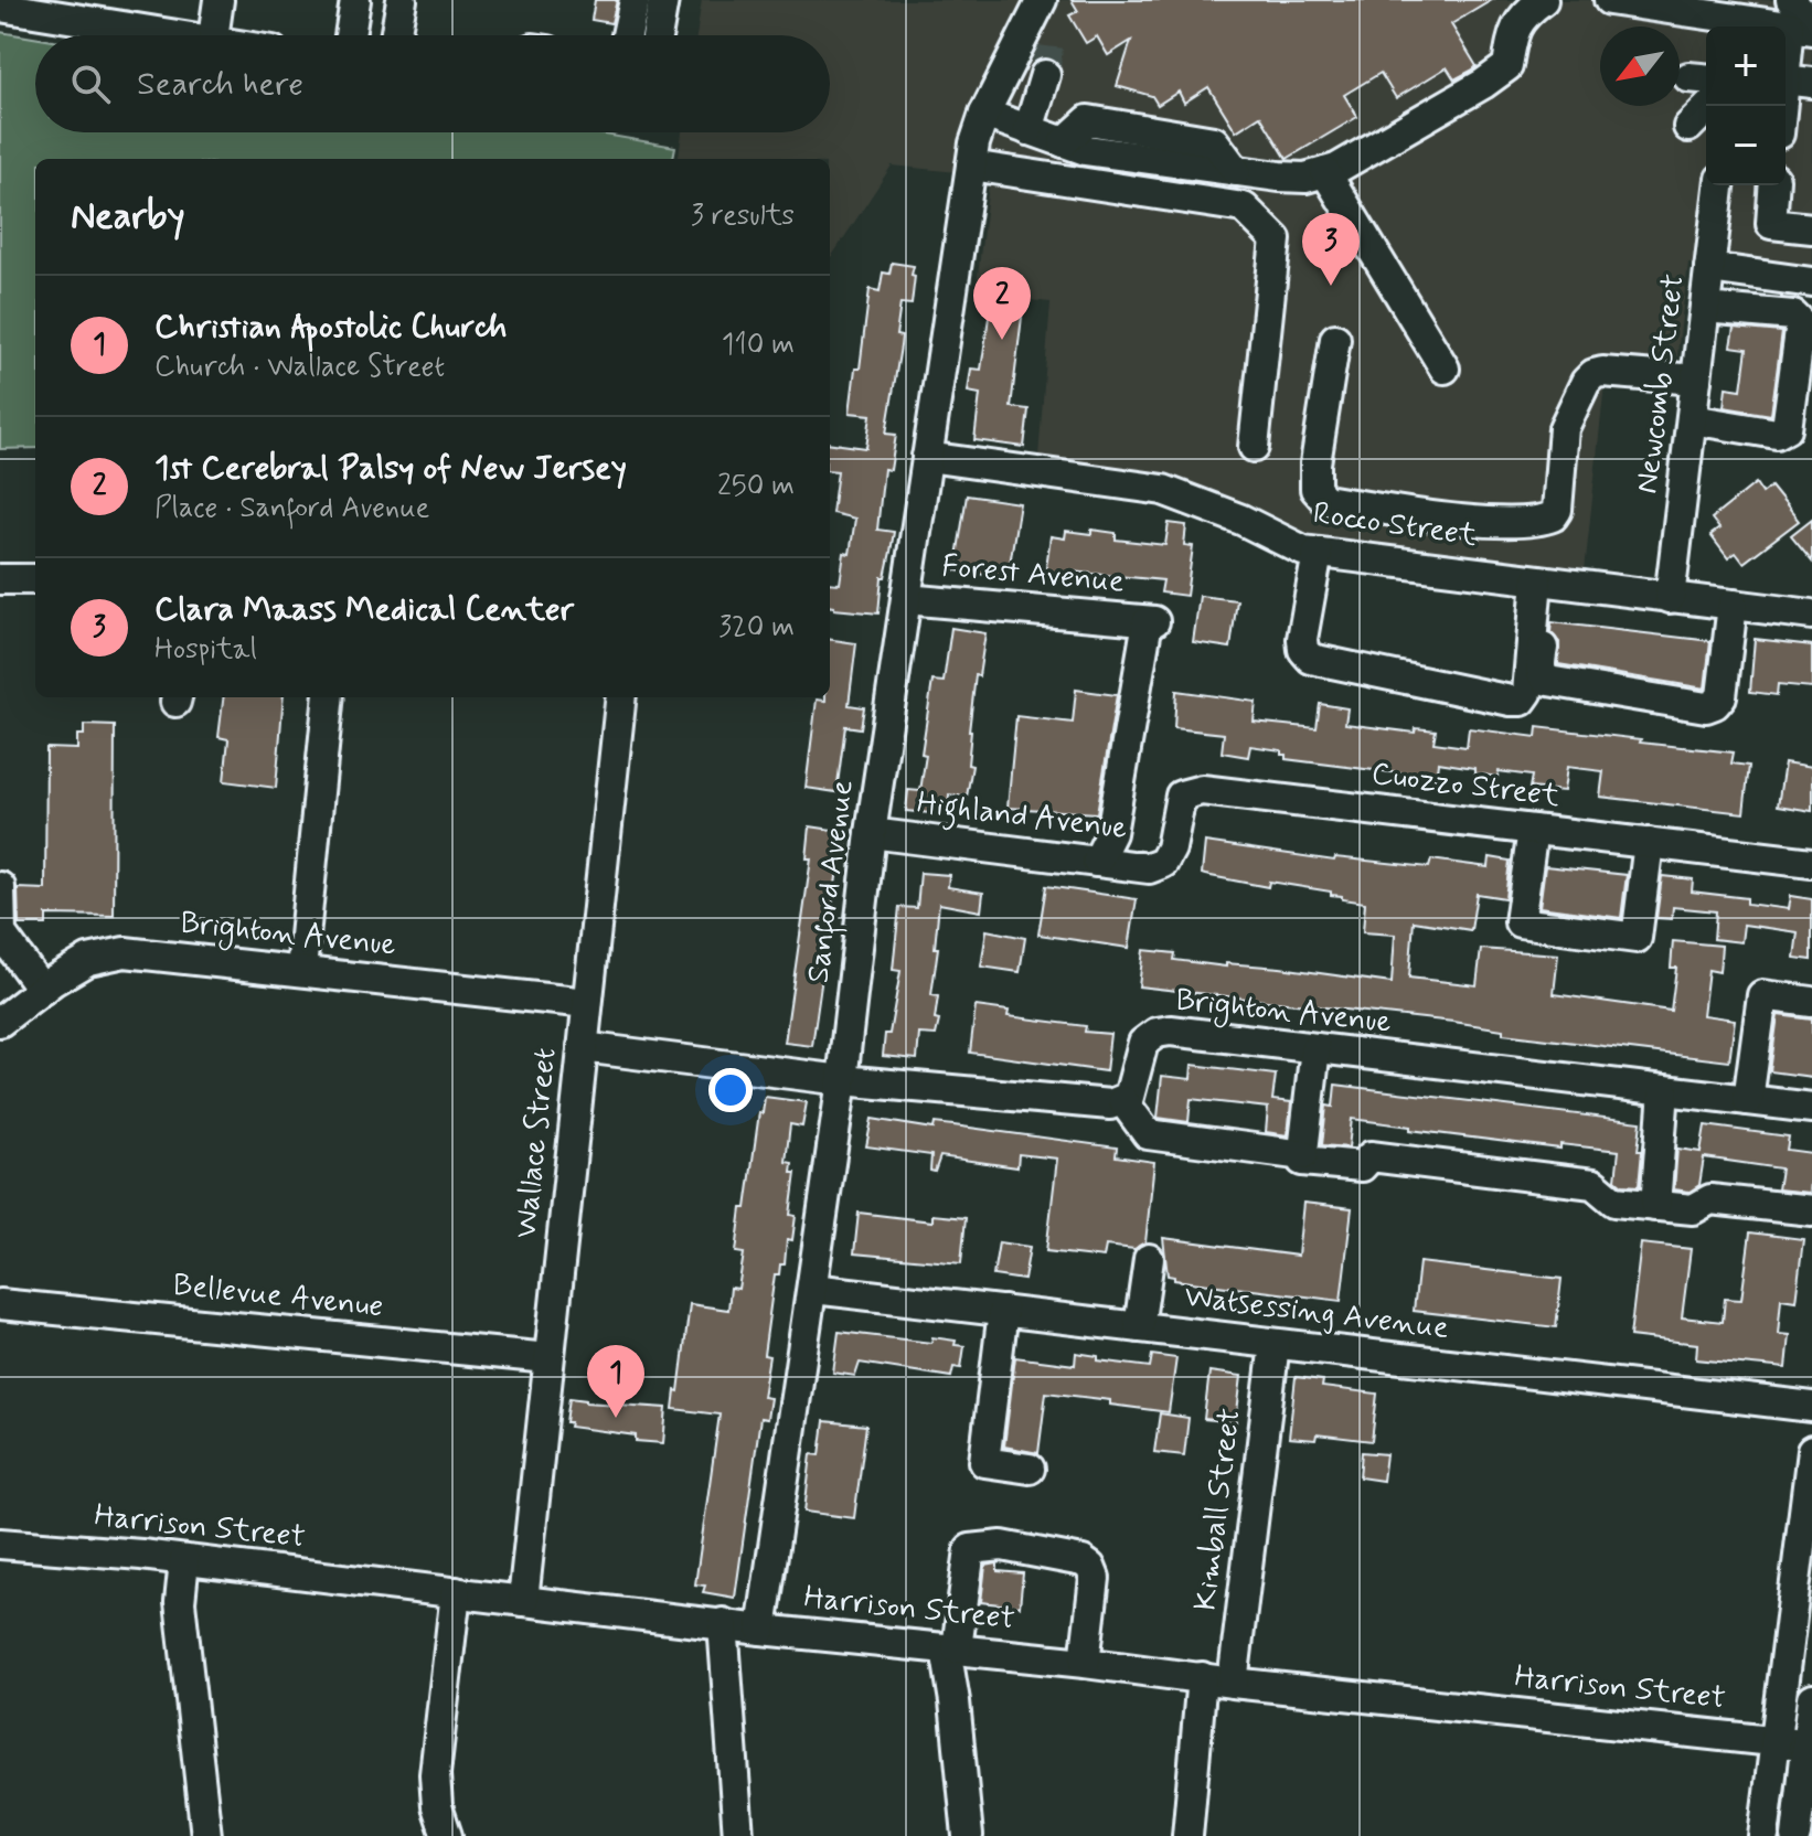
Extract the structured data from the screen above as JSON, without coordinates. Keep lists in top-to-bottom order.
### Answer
{
  "streets": {
    "street": [
      "Newcomb Street",
      "Rocco Street",
      "Forest Avenue",
      "Cuozzo Street",
      "Highland Avenue",
      "Sanford Avenue",
      "Brighton Avenue",
      "Wallace Street",
      "Bellevue Avenue",
      "Watsessing Avenue",
      "Kimball Street",
      "Harrison Street"
    ]
  },
  "crossings": [
    ["Newcomb Street", "Rocco Street"],
    ["Rocco Street", "Sanford Avenue"],
    ["Forest Avenue", "Highland Avenue"],
    ["Forest Avenue", "Sanford Avenue"],
    ["Cuozzo Street", "Highland Avenue"],
    ["Highland Avenue", "Sanford Avenue"],
    ["Sanford Avenue", "Watsessing Avenue"],
    ["Sanford Avenue", "Harrison Street"],
    ["Brighton Avenue", "Wallace Street"],
    ["Wallace Street", "Bellevue Avenue"],
    ["Wallace Street", "Harrison Street"],
    ["Watsessing Avenue", "Kimball Street"],
    ["Kimball Street", "Harrison Street"]
  ],
  "north": "bottom left",
  "page": {
    "map_buttons": ["+", "−"],
    "search": "Search here",
    "heading": ["Nearby", "3 results"],
    "pins": ["3", "2", "1"],
    "list": [
      {
        "mark": "1",
        "name": "Christian Apostolic Church",
        "note": "Church · Wallace Street",
        "value": "110 m"
      },
      {
        "mark": "2",
        "name": "1st Cerebral Palsy of New Jersey",
        "note": "Place · Sanford Avenue",
        "value": "250 m"
      },
      {
        "mark": "3",
        "name": "Clara Maass Medical Center",
        "note": "Hospital",
        "value": "320 m"
      }
    ]
  }
}
